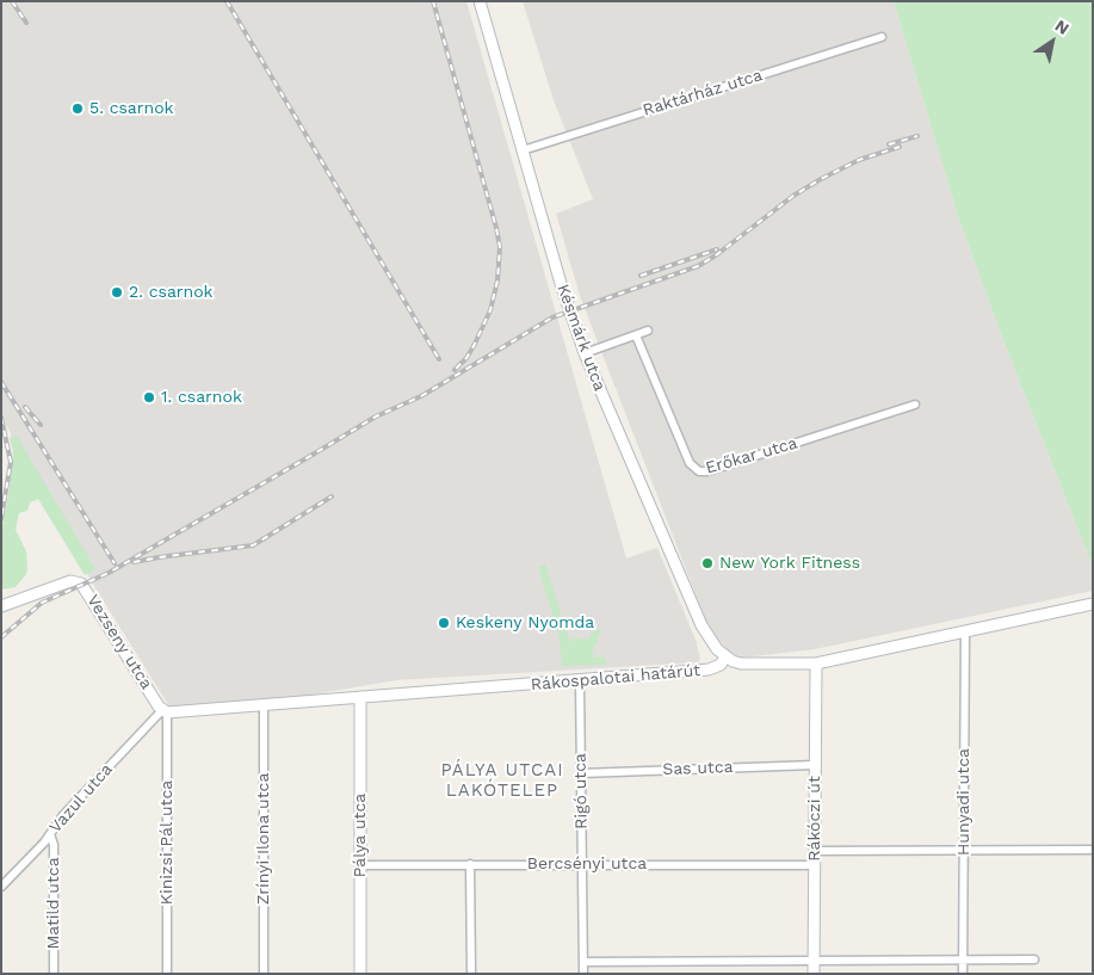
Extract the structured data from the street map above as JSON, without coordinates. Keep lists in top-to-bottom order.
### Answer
{
  "streets": {
    "street": [
      "Raktárház utca",
      "Késmárk utca",
      "Erőkar utca",
      "Vezseny utca",
      "Rákospalotai határút",
      "Sas utca",
      "Rigó utca",
      "Vazul utca",
      "Hunyadi utca",
      "Rákóczi út",
      "Pálya utca",
      "Zrínyi Ilona utca",
      "Kinizsi Pál utca",
      "Bercsényi utca",
      "Matild utca"
    ]
  },
  "crossings": [
    ["Raktárház utca", "Késmárk utca"],
    ["Késmárk utca", "Rákospalotai határút"],
    ["Vezseny utca", "Rákospalotai határút"],
    ["Vezseny utca", "Vazul utca"],
    ["Vezseny utca", "Kinizsi Pál utca"],
    ["Rákospalotai határút", "Rigó utca"],
    ["Rákospalotai határút", "Vazul utca"],
    ["Rákospalotai határút", "Pálya utca"],
    ["Rákospalotai határút", "Zrínyi Ilona utca"],
    ["Rákospalotai határút", "Kinizsi Pál utca"],
    ["Sas utca", "Rigó utca"],
    ["Sas utca", "Rákóczi út"],
    ["Rigó utca", "Bercsényi utca"],
    ["Vazul utca", "Kinizsi Pál utca"],
    ["Vazul utca", "Matild utca"],
    ["Rákóczi út", "Bercsényi utca"],
    ["Pálya utca", "Bercsényi utca"]
  ],
  "districts": ["PÁLYA UTCAI LAKÓTELEP"],
  "places": [
    "5. csarnok",
    "2. csarnok",
    "1. csarnok",
    "New York Fitness",
    "Keskeny Nyomda"
  ],
  "north": "top right"
}
